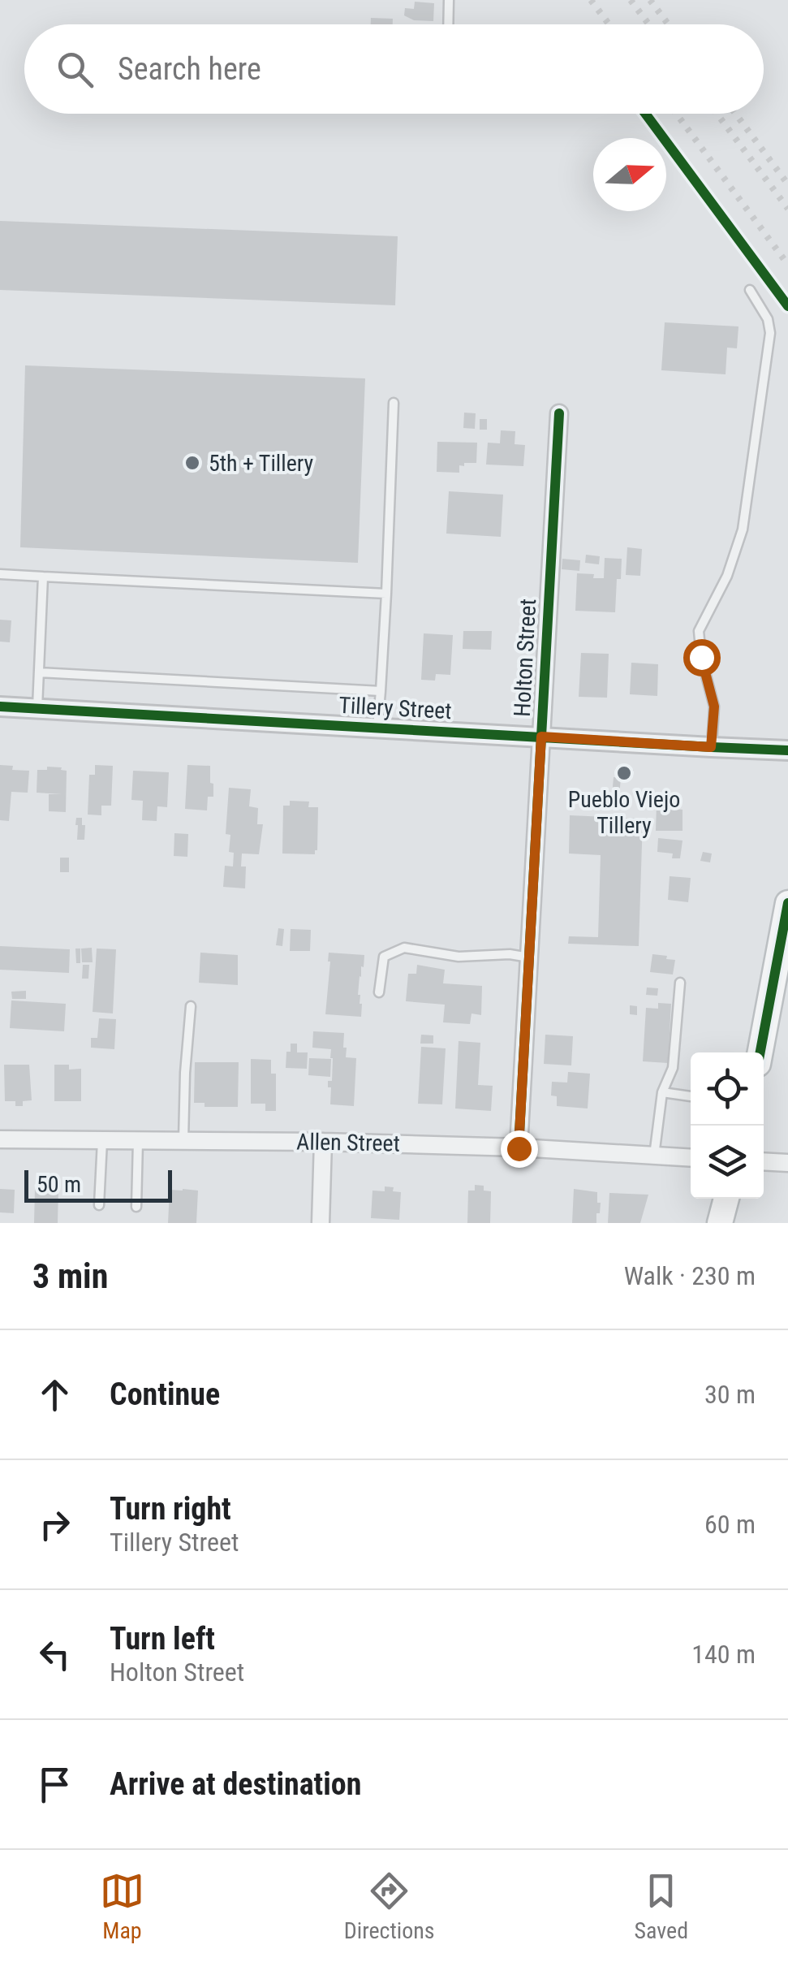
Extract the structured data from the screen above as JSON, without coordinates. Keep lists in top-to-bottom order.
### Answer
{
  "streets": {
    "street": ["Holton Street", "Tillery Street", "Allen Street"]
  },
  "crossings": [
    ["Holton Street", "Tillery Street"],
    ["Holton Street", "Allen Street"]
  ],
  "places": ["5th + Tillery", "Pueblo Viejo Tillery"],
  "scale_bar": "50 m",
  "north": "right",
  "page": {
    "search": "Search here",
    "scale": "50 m",
    "heading": ["3 min", "Walk · 230 m"],
    "list": [
      ["Continue", "30 m"],
      ["Turn right", "Tillery Street", "60 m"],
      ["Turn left", "Holton Street", "140 m"],
      "Arrive at destination"
    ],
    "nav": ["Map", "Directions", "Saved"]
  }
}
